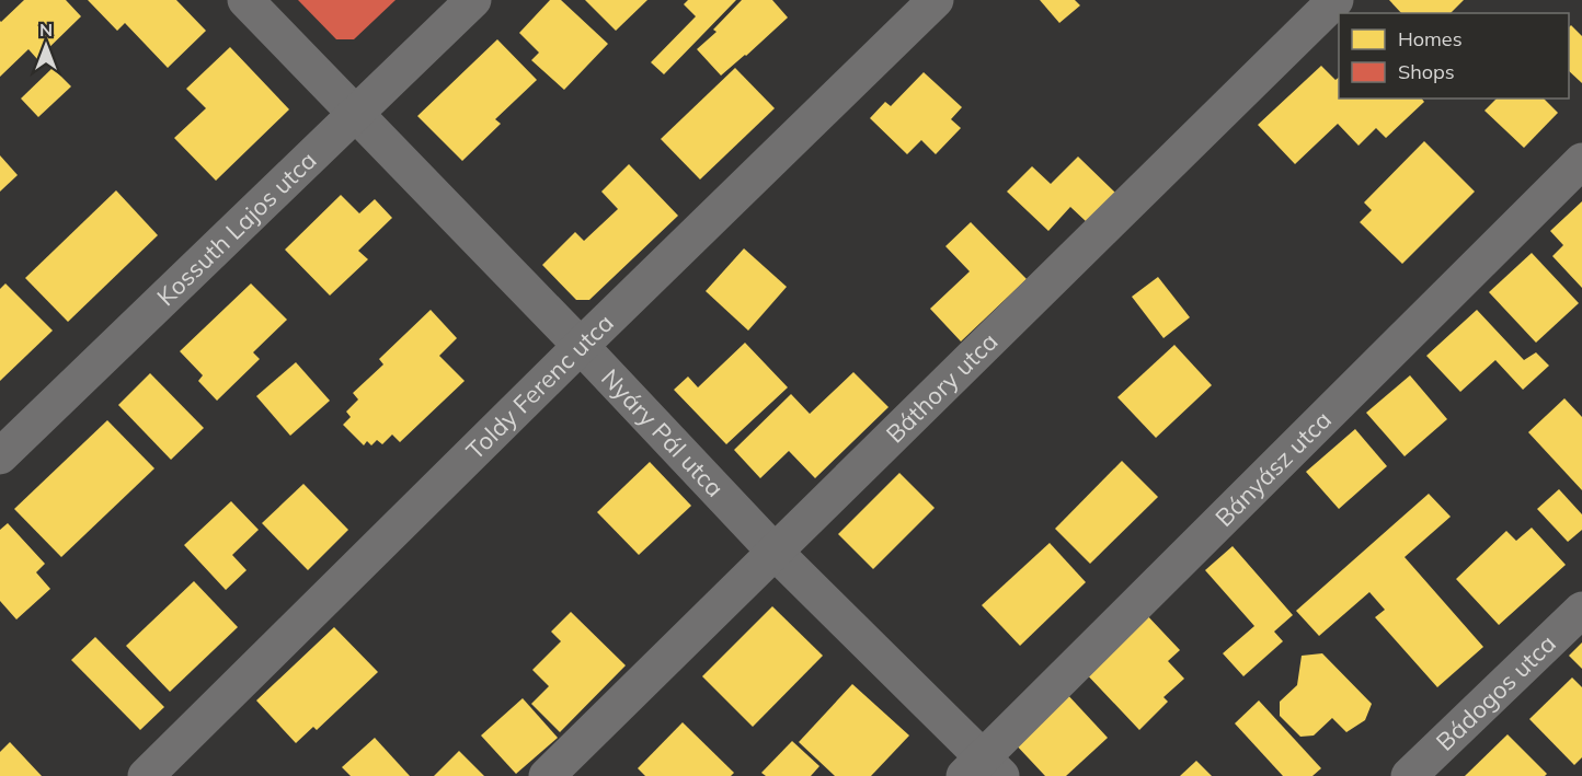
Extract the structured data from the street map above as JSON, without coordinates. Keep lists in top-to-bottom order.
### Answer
{
  "streets": {
    "street": [
      "Kossuth Lajos utca",
      "Toldy Ferenc utca",
      "Báthory utca",
      "Nyáry Pál utca",
      "Bányász utca",
      "Bádogos utca"
    ]
  },
  "crossings": [
    ["Kossuth Lajos utca", "Nyáry Pál utca"],
    ["Toldy Ferenc utca", "Nyáry Pál utca"],
    ["Báthory utca", "Nyáry Pál utca"],
    ["Nyáry Pál utca", "Bányász utca"]
  ],
  "legend": ["Homes", "Shops"],
  "north": "top"
}
